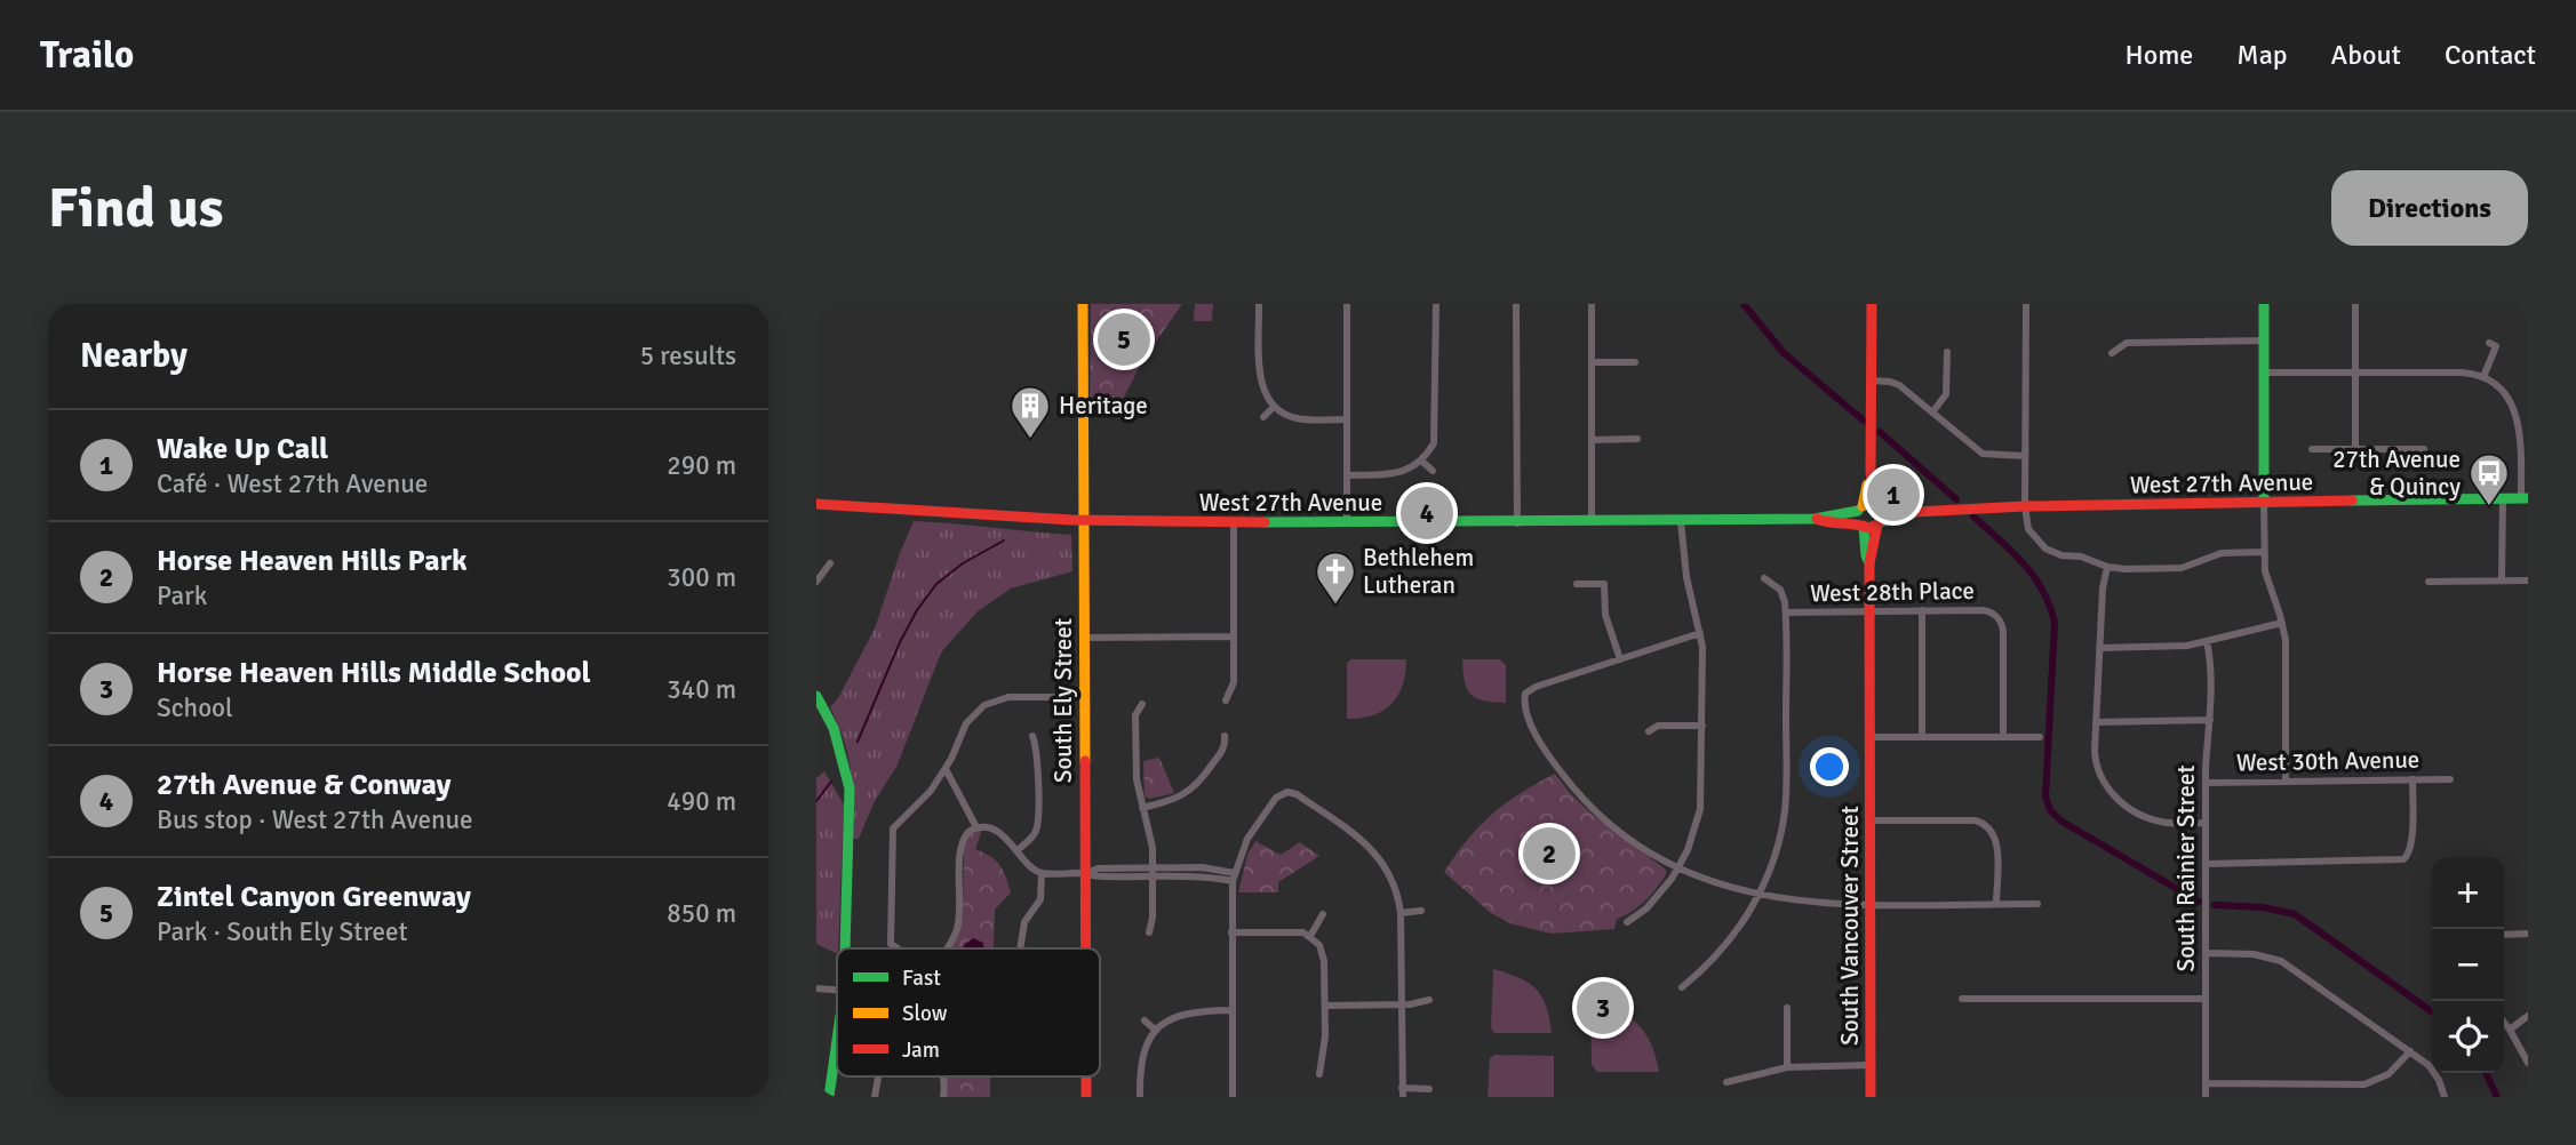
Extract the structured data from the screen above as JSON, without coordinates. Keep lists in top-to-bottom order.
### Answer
{
  "streets": {
    "street": [
      "West 27th Avenue",
      "West 28th Place",
      "South Ely Street",
      "West 30th Avenue",
      "South Rainier Street",
      "South Vancouver Street"
    ]
  },
  "crossings": [
    ["West 27th Avenue", "South Ely Street"],
    ["West 27th Avenue", "South Vancouver Street"],
    ["West 28th Place", "South Vancouver Street"],
    ["West 30th Avenue", "South Rainier Street"]
  ],
  "places": {
    "building": ["Heritage"],
    "bus stop": ["27th Avenue & Quincy"],
    "church": ["Bethlehem Lutheran"]
  },
  "legend": ["Fast", "Slow", "Jam"],
  "page": {
    "header": "Trailo",
    "nav": [
      "Home",
      "Map",
      "About",
      "Contact"
    ],
    "buttons": "Directions",
    "title": "Find us",
    "heading": ["Nearby", "5 results"],
    "pins": [
      "5",
      "1",
      "4",
      "2",
      "3"
    ],
    "list": [
      {
        "mark": "1",
        "name": "Wake Up Call",
        "note": "Café · West 27th Avenue",
        "value": "290 m"
      },
      {
        "mark": "2",
        "name": "Horse Heaven Hills Park",
        "note": "Park",
        "value": "300 m"
      },
      {
        "mark": "3",
        "name": "Horse Heaven Hills Middle School",
        "note": "School",
        "value": "340 m"
      },
      {
        "mark": "4",
        "name": "27th Avenue & Conway",
        "note": "Bus stop · West 27th Avenue",
        "value": "490 m"
      },
      {
        "mark": "5",
        "name": "Zintel Canyon Greenway",
        "note": "Park · South Ely Street",
        "value": "850 m"
      }
    ],
    "map_buttons": ["+", "−"]
  }
}
